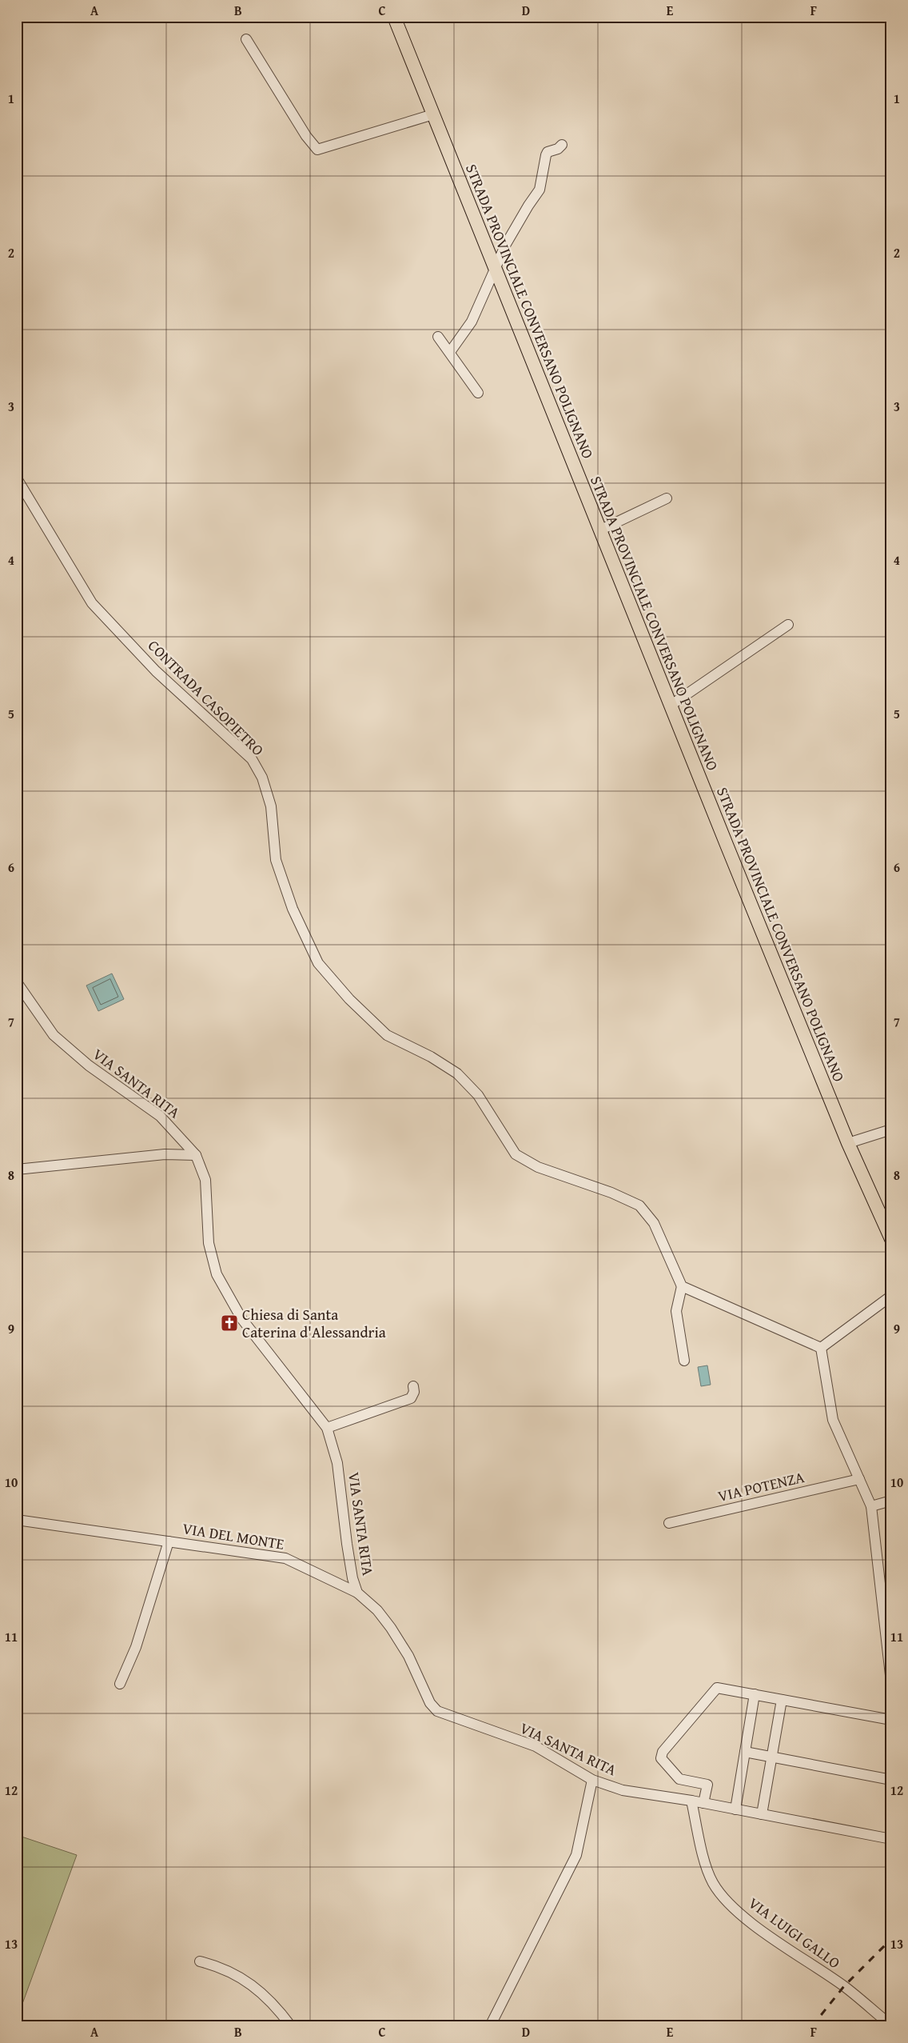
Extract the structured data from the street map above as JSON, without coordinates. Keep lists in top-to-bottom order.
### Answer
{
  "streets": {
    "main road": ["STRADA PROVINCIALE CONVERSANO POLIGNANO"],
    "street": [
      "CONTRADA CASOPIETRO",
      "VIA SANTA RITA",
      "VIA POTENZA",
      "VIA DEL MONTE",
      "VIA LUIGI GALLO"
    ]
  },
  "crossings": [
    ["VIA SANTA RITA", "VIA DEL MONTE"],
    ["VIA SANTA RITA", "VIA LUIGI GALLO"]
  ],
  "places": {
    "church": ["Chiesa di Santa Caterina d'Alessandria"]
  },
  "grid": {
    "columns": [
      "A",
      "B",
      "C",
      "D",
      "E",
      "F"
    ],
    "rows": [
      "1",
      "2",
      "3",
      "4",
      "5",
      "6",
      "7",
      "8",
      "9",
      "10",
      "11",
      "12",
      "13"
    ]
  }
}
